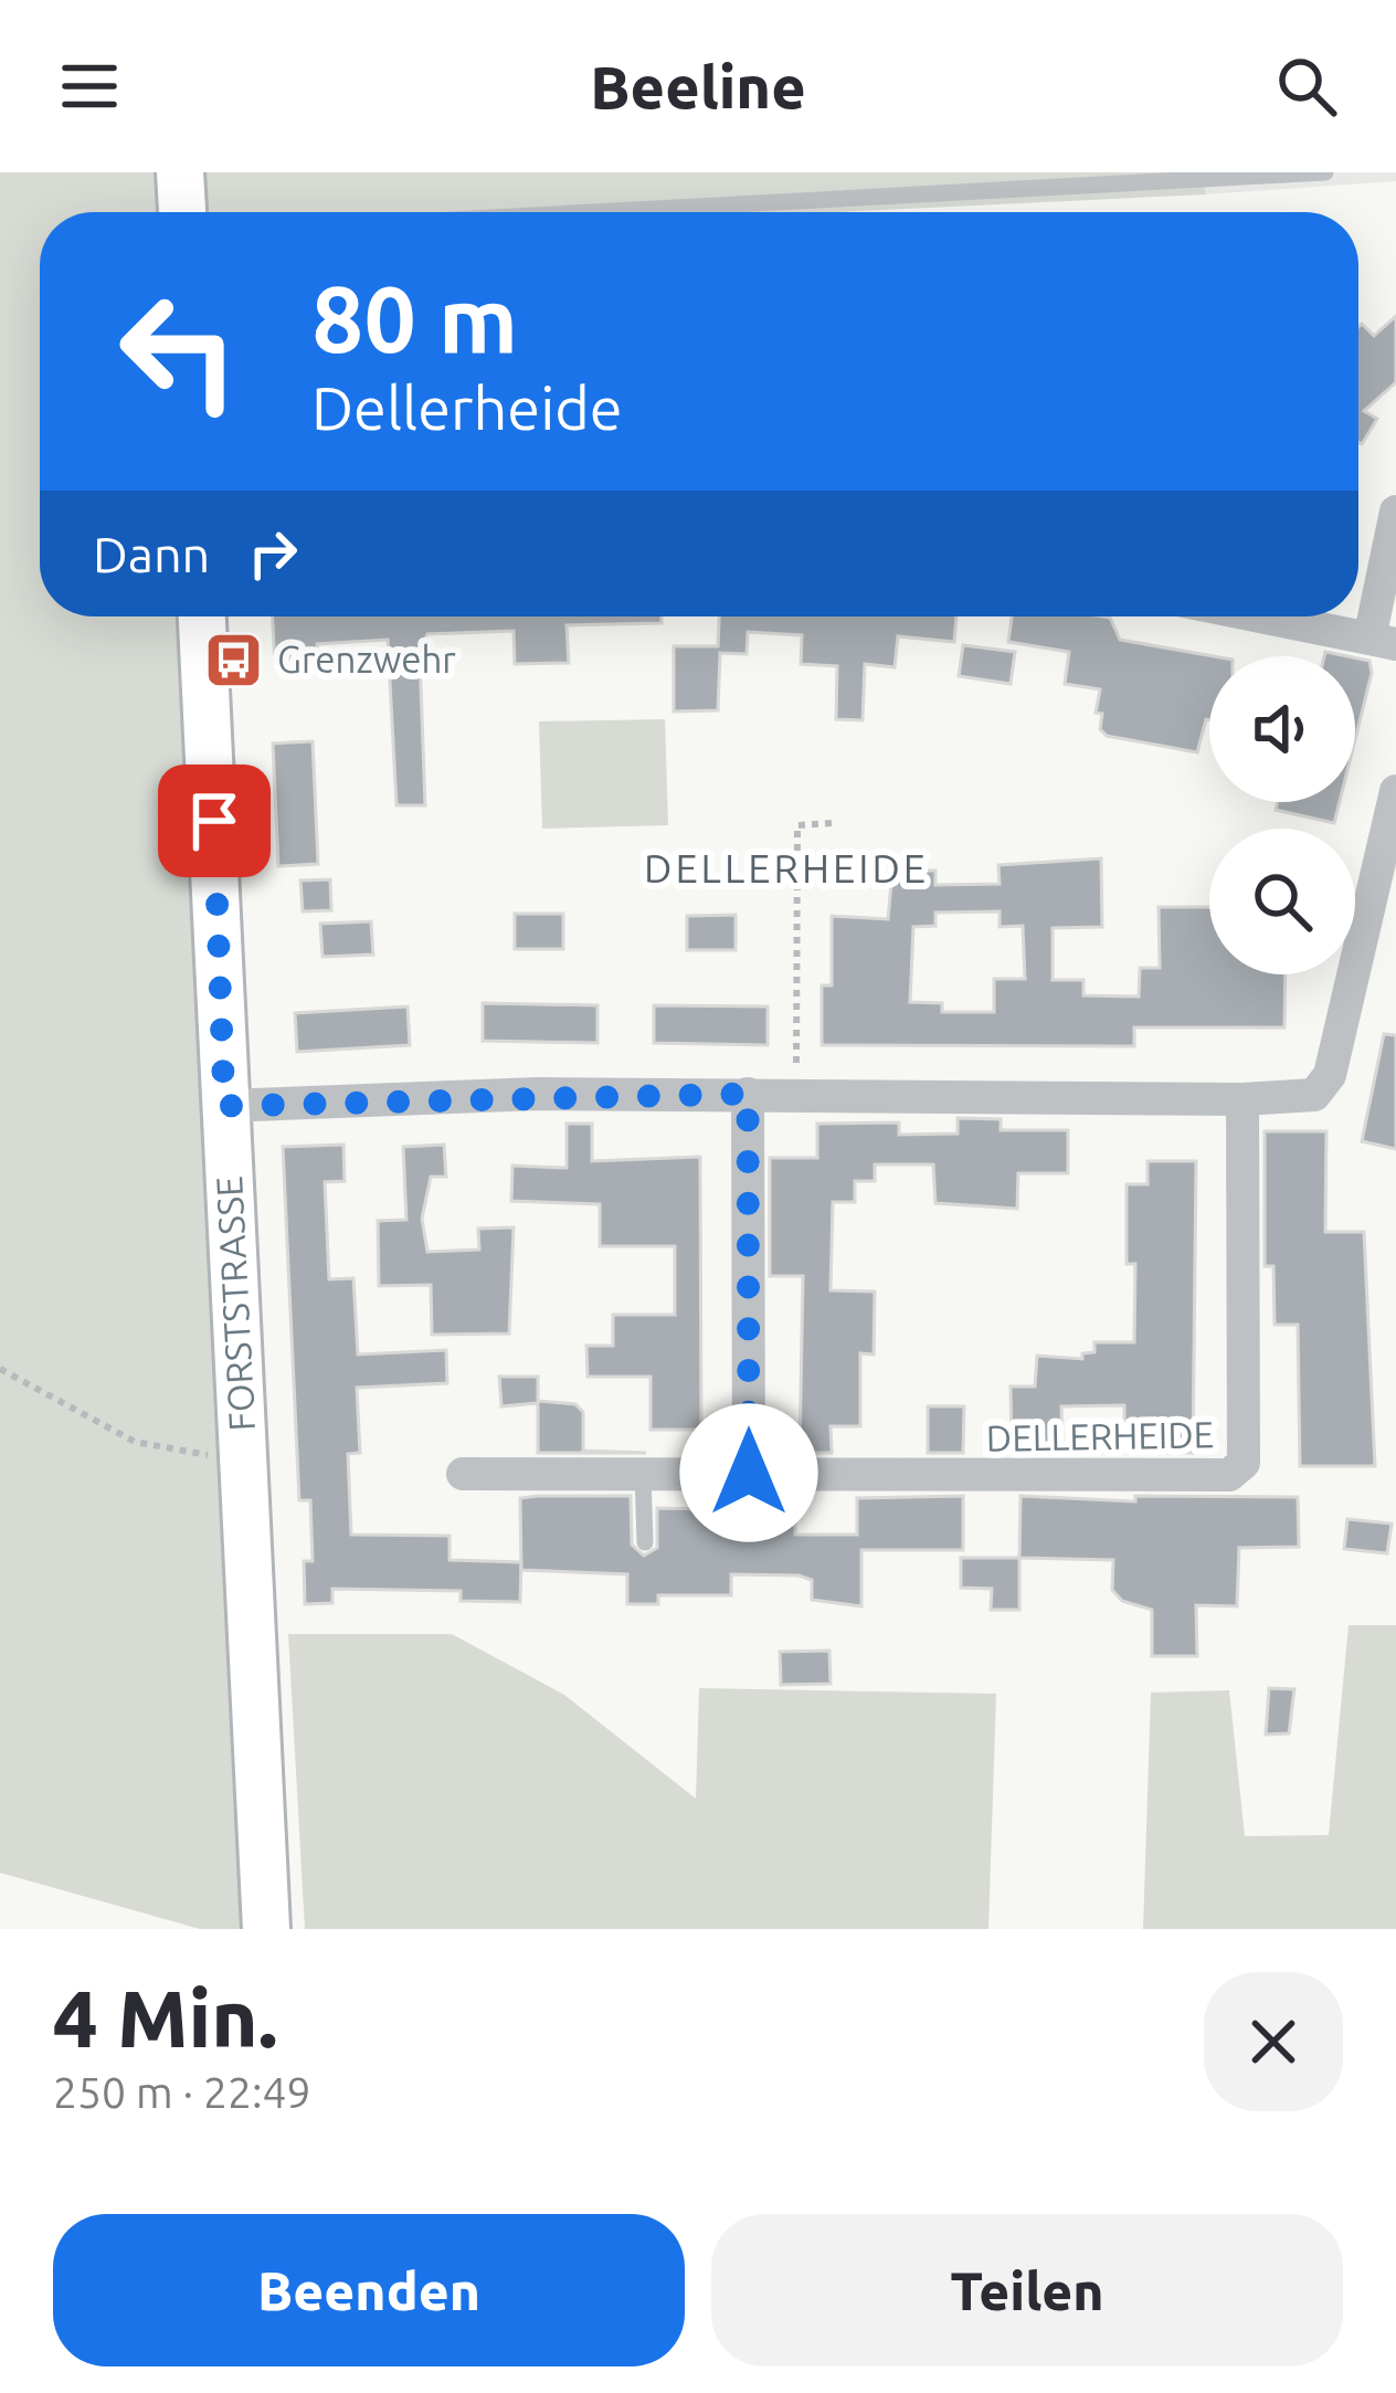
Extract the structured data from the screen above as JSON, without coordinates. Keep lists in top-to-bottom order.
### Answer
{
  "streets": {
    "street": ["FORSTSTRASSE", "DELLERHEIDE"]
  },
  "districts": ["DELLERHEIDE"],
  "places": {
    "bus stop": ["Grenzwehr"]
  },
  "page": {
    "header": "Beeline",
    "turn": ["80 m", "Dellerheide"],
    "then": "Dann",
    "heading": ["4 Min.", "250 m · 22:49"],
    "buttons": ["Beenden", "Teilen"]
  }
}
